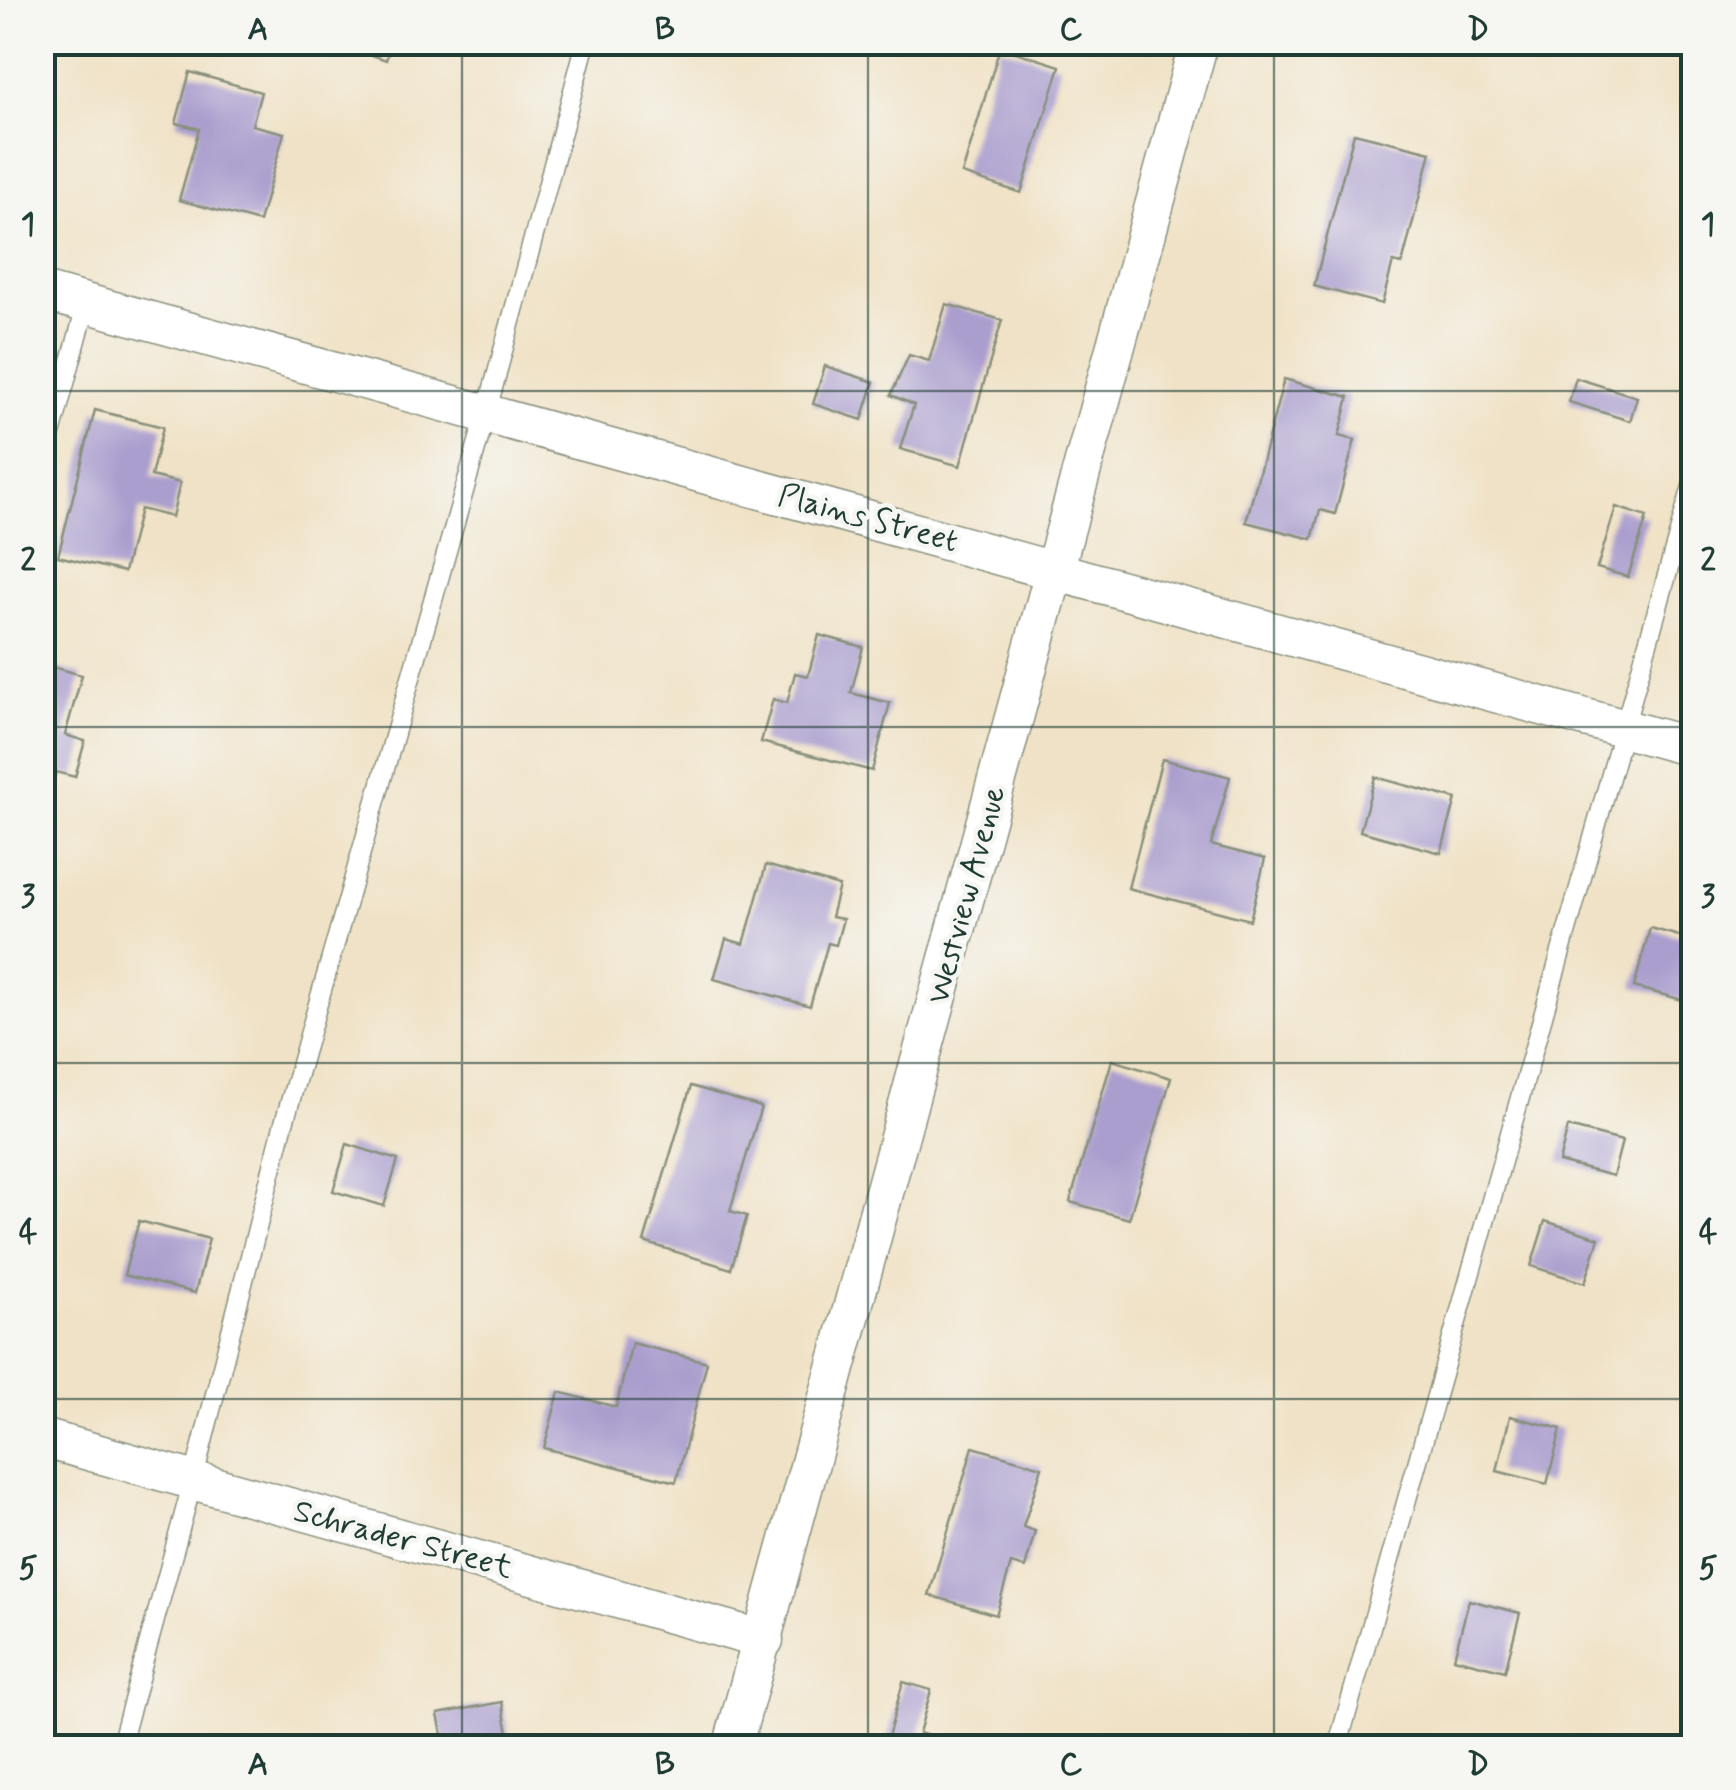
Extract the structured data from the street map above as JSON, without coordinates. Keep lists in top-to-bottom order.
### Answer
{
  "streets": {
    "street": ["Plains Street", "Westview Avenue", "Schrader Street"]
  },
  "crossings": [
    ["Plains Street", "Westview Avenue"],
    ["Westview Avenue", "Schrader Street"]
  ],
  "grid": {
    "columns": [
      "A",
      "B",
      "C",
      "D"
    ],
    "rows": [
      "1",
      "2",
      "3",
      "4",
      "5"
    ]
  }
}
